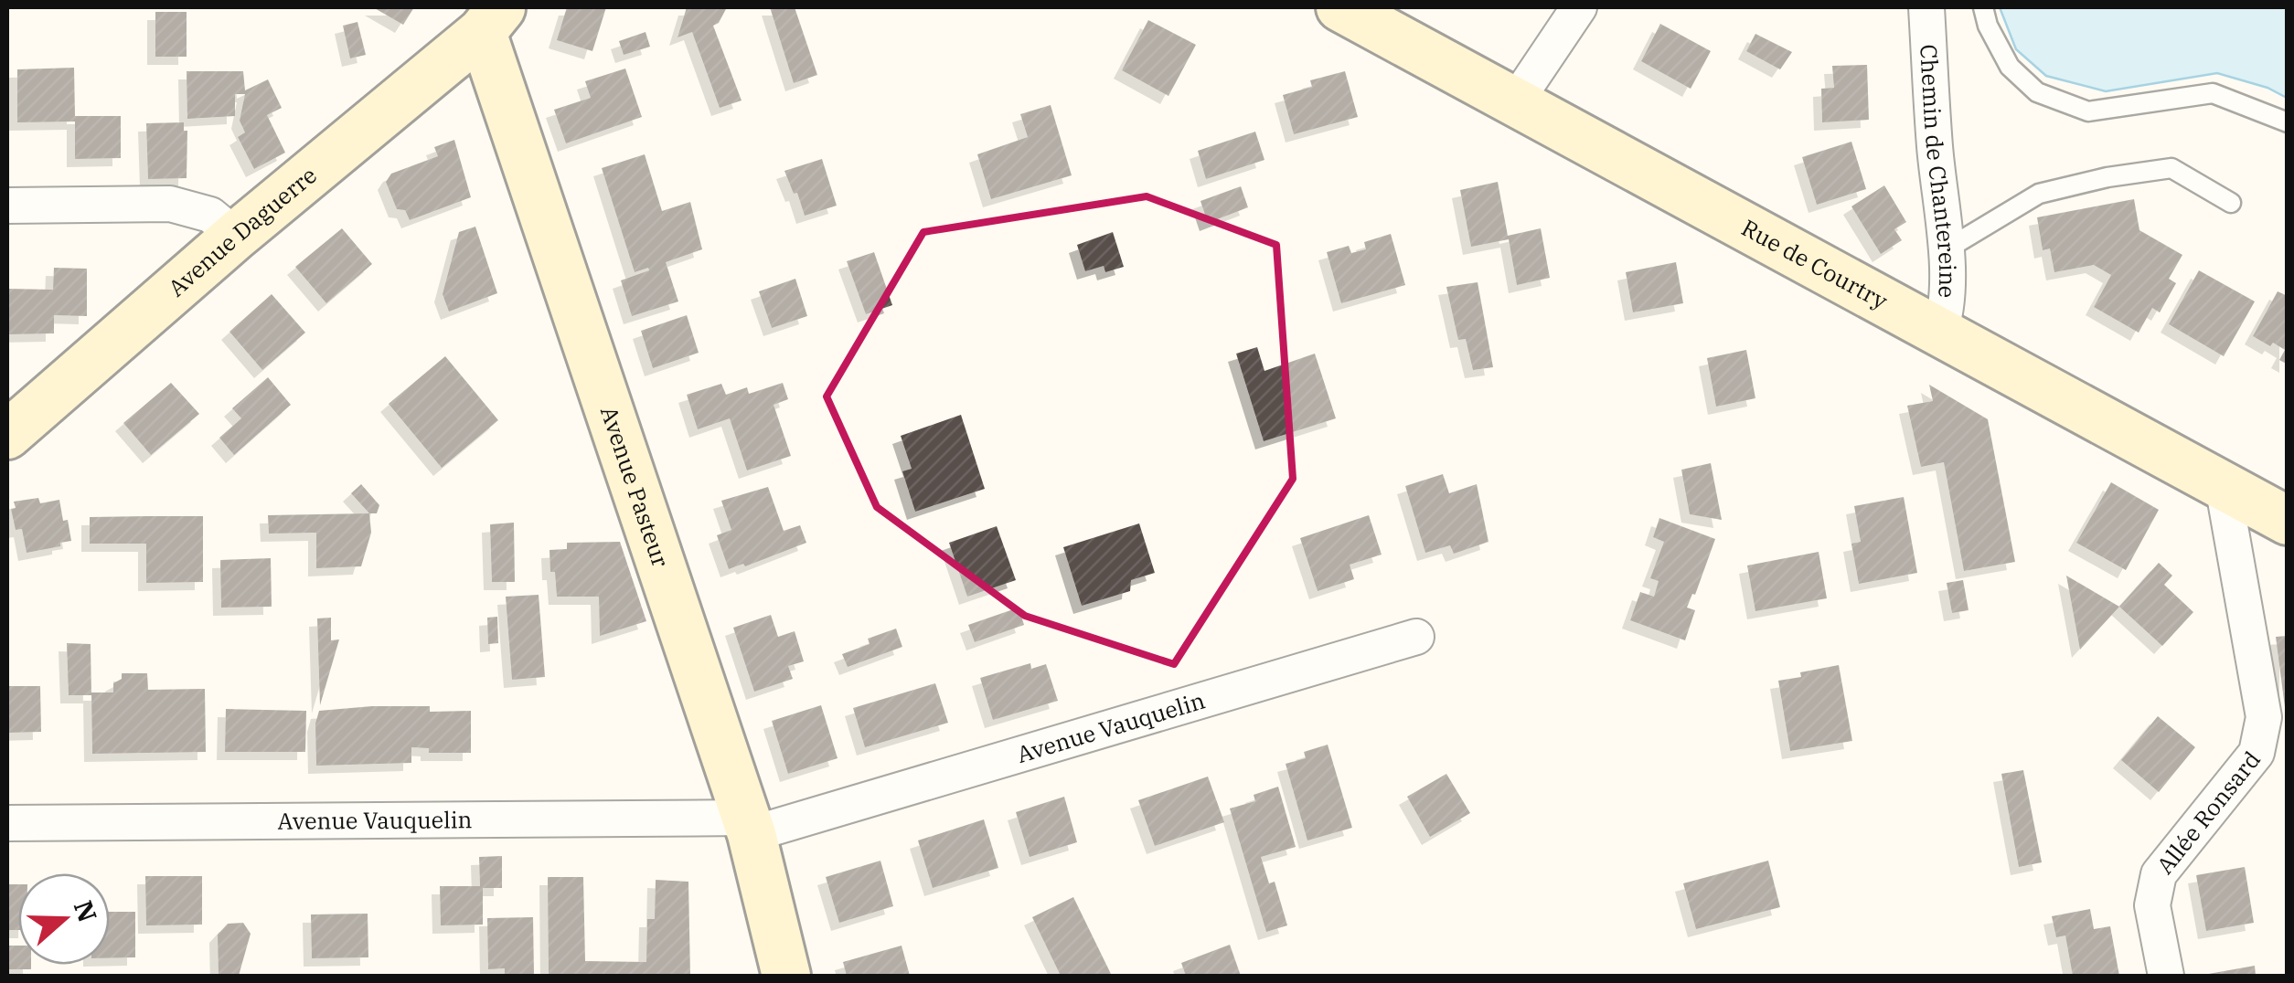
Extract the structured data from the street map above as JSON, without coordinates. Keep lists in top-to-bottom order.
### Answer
{
  "streets": {
    "street": [
      "Chemin de Chantereine",
      "Avenue Daguerre",
      "Rue de Courtry",
      "Avenue Pasteur",
      "Avenue Vauquelin",
      "Allée Ronsard"
    ]
  },
  "crossings": [
    ["Chemin de Chantereine", "Rue de Courtry"],
    ["Avenue Daguerre", "Avenue Pasteur"],
    ["Rue de Courtry", "Allée Ronsard"],
    ["Avenue Pasteur", "Avenue Vauquelin"]
  ],
  "north": "right"
}
